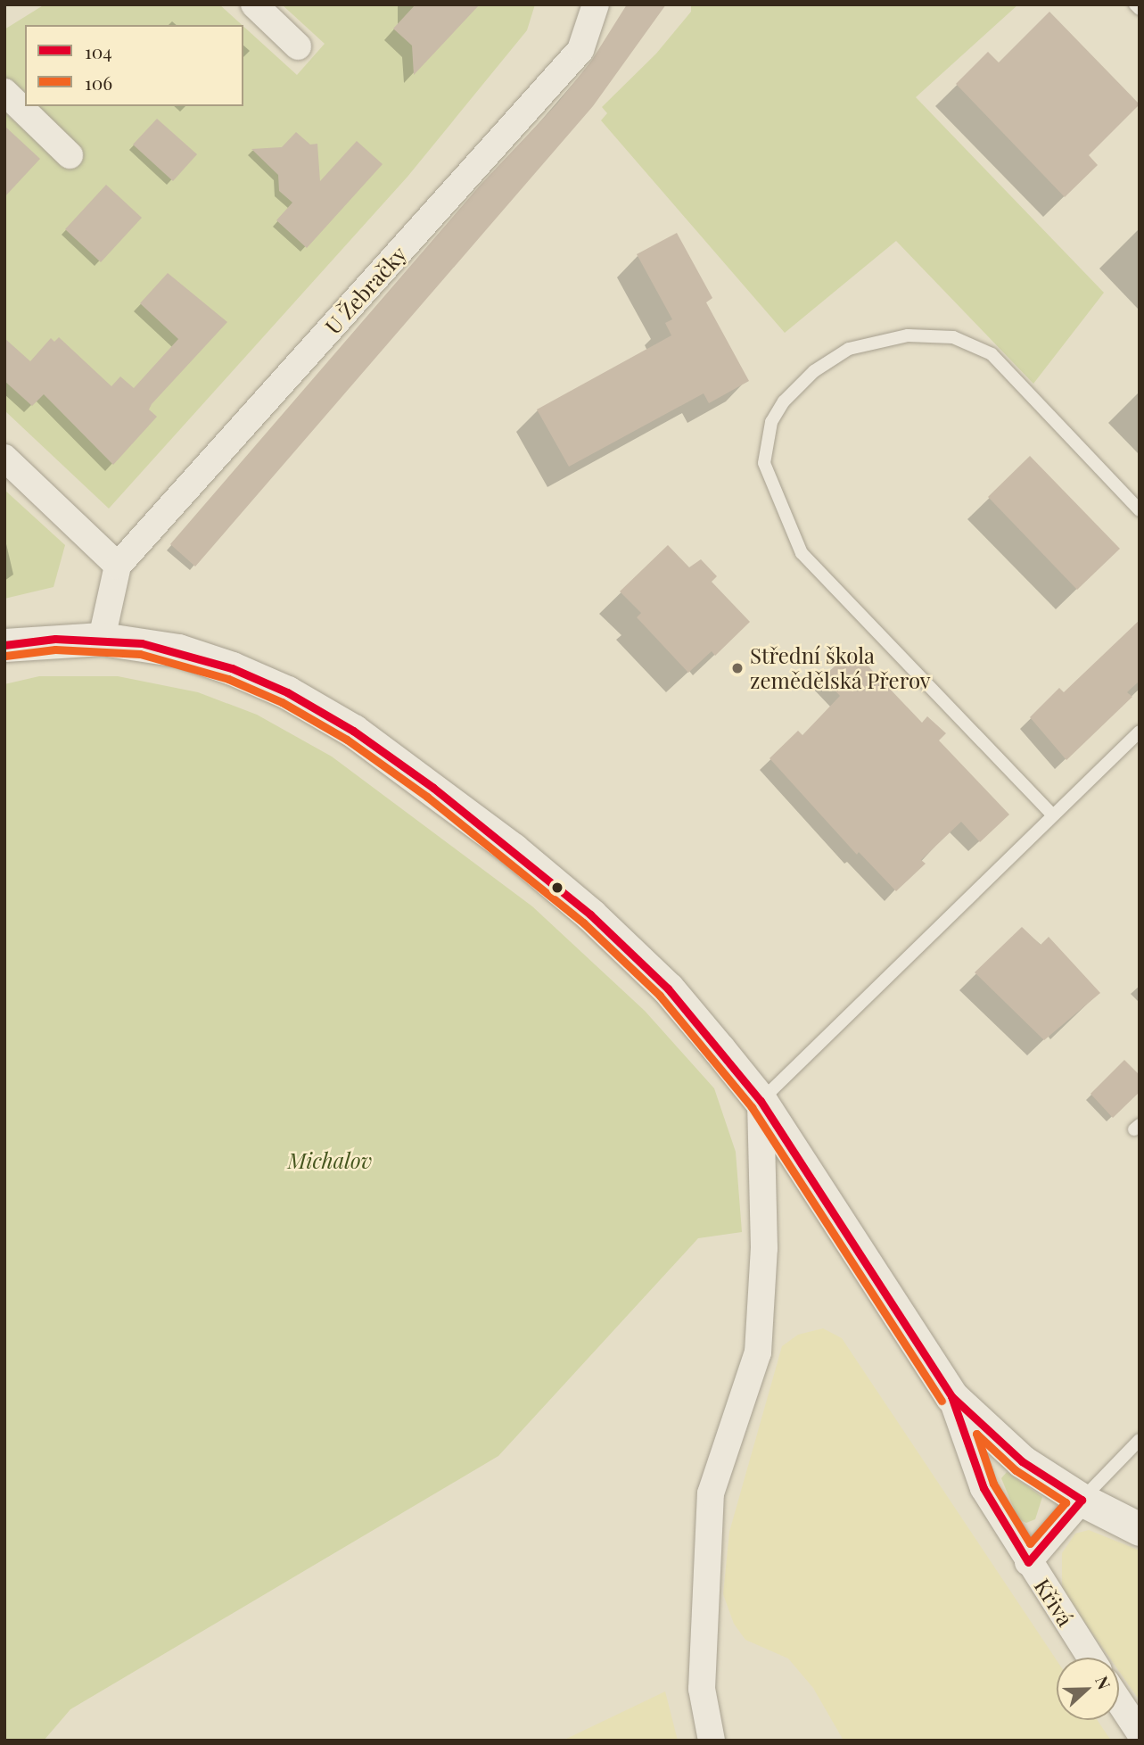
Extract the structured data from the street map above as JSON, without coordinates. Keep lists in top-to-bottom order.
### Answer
{
  "streets": {
    "street": ["U Žebračky", "Křivá"]
  },
  "parks": ["Michalov"],
  "places": ["Střední škola zemědělská Přerov"],
  "lines": ["transit line 104", "transit line 106"],
  "legend": ["104", "106"],
  "north": "right"
}
